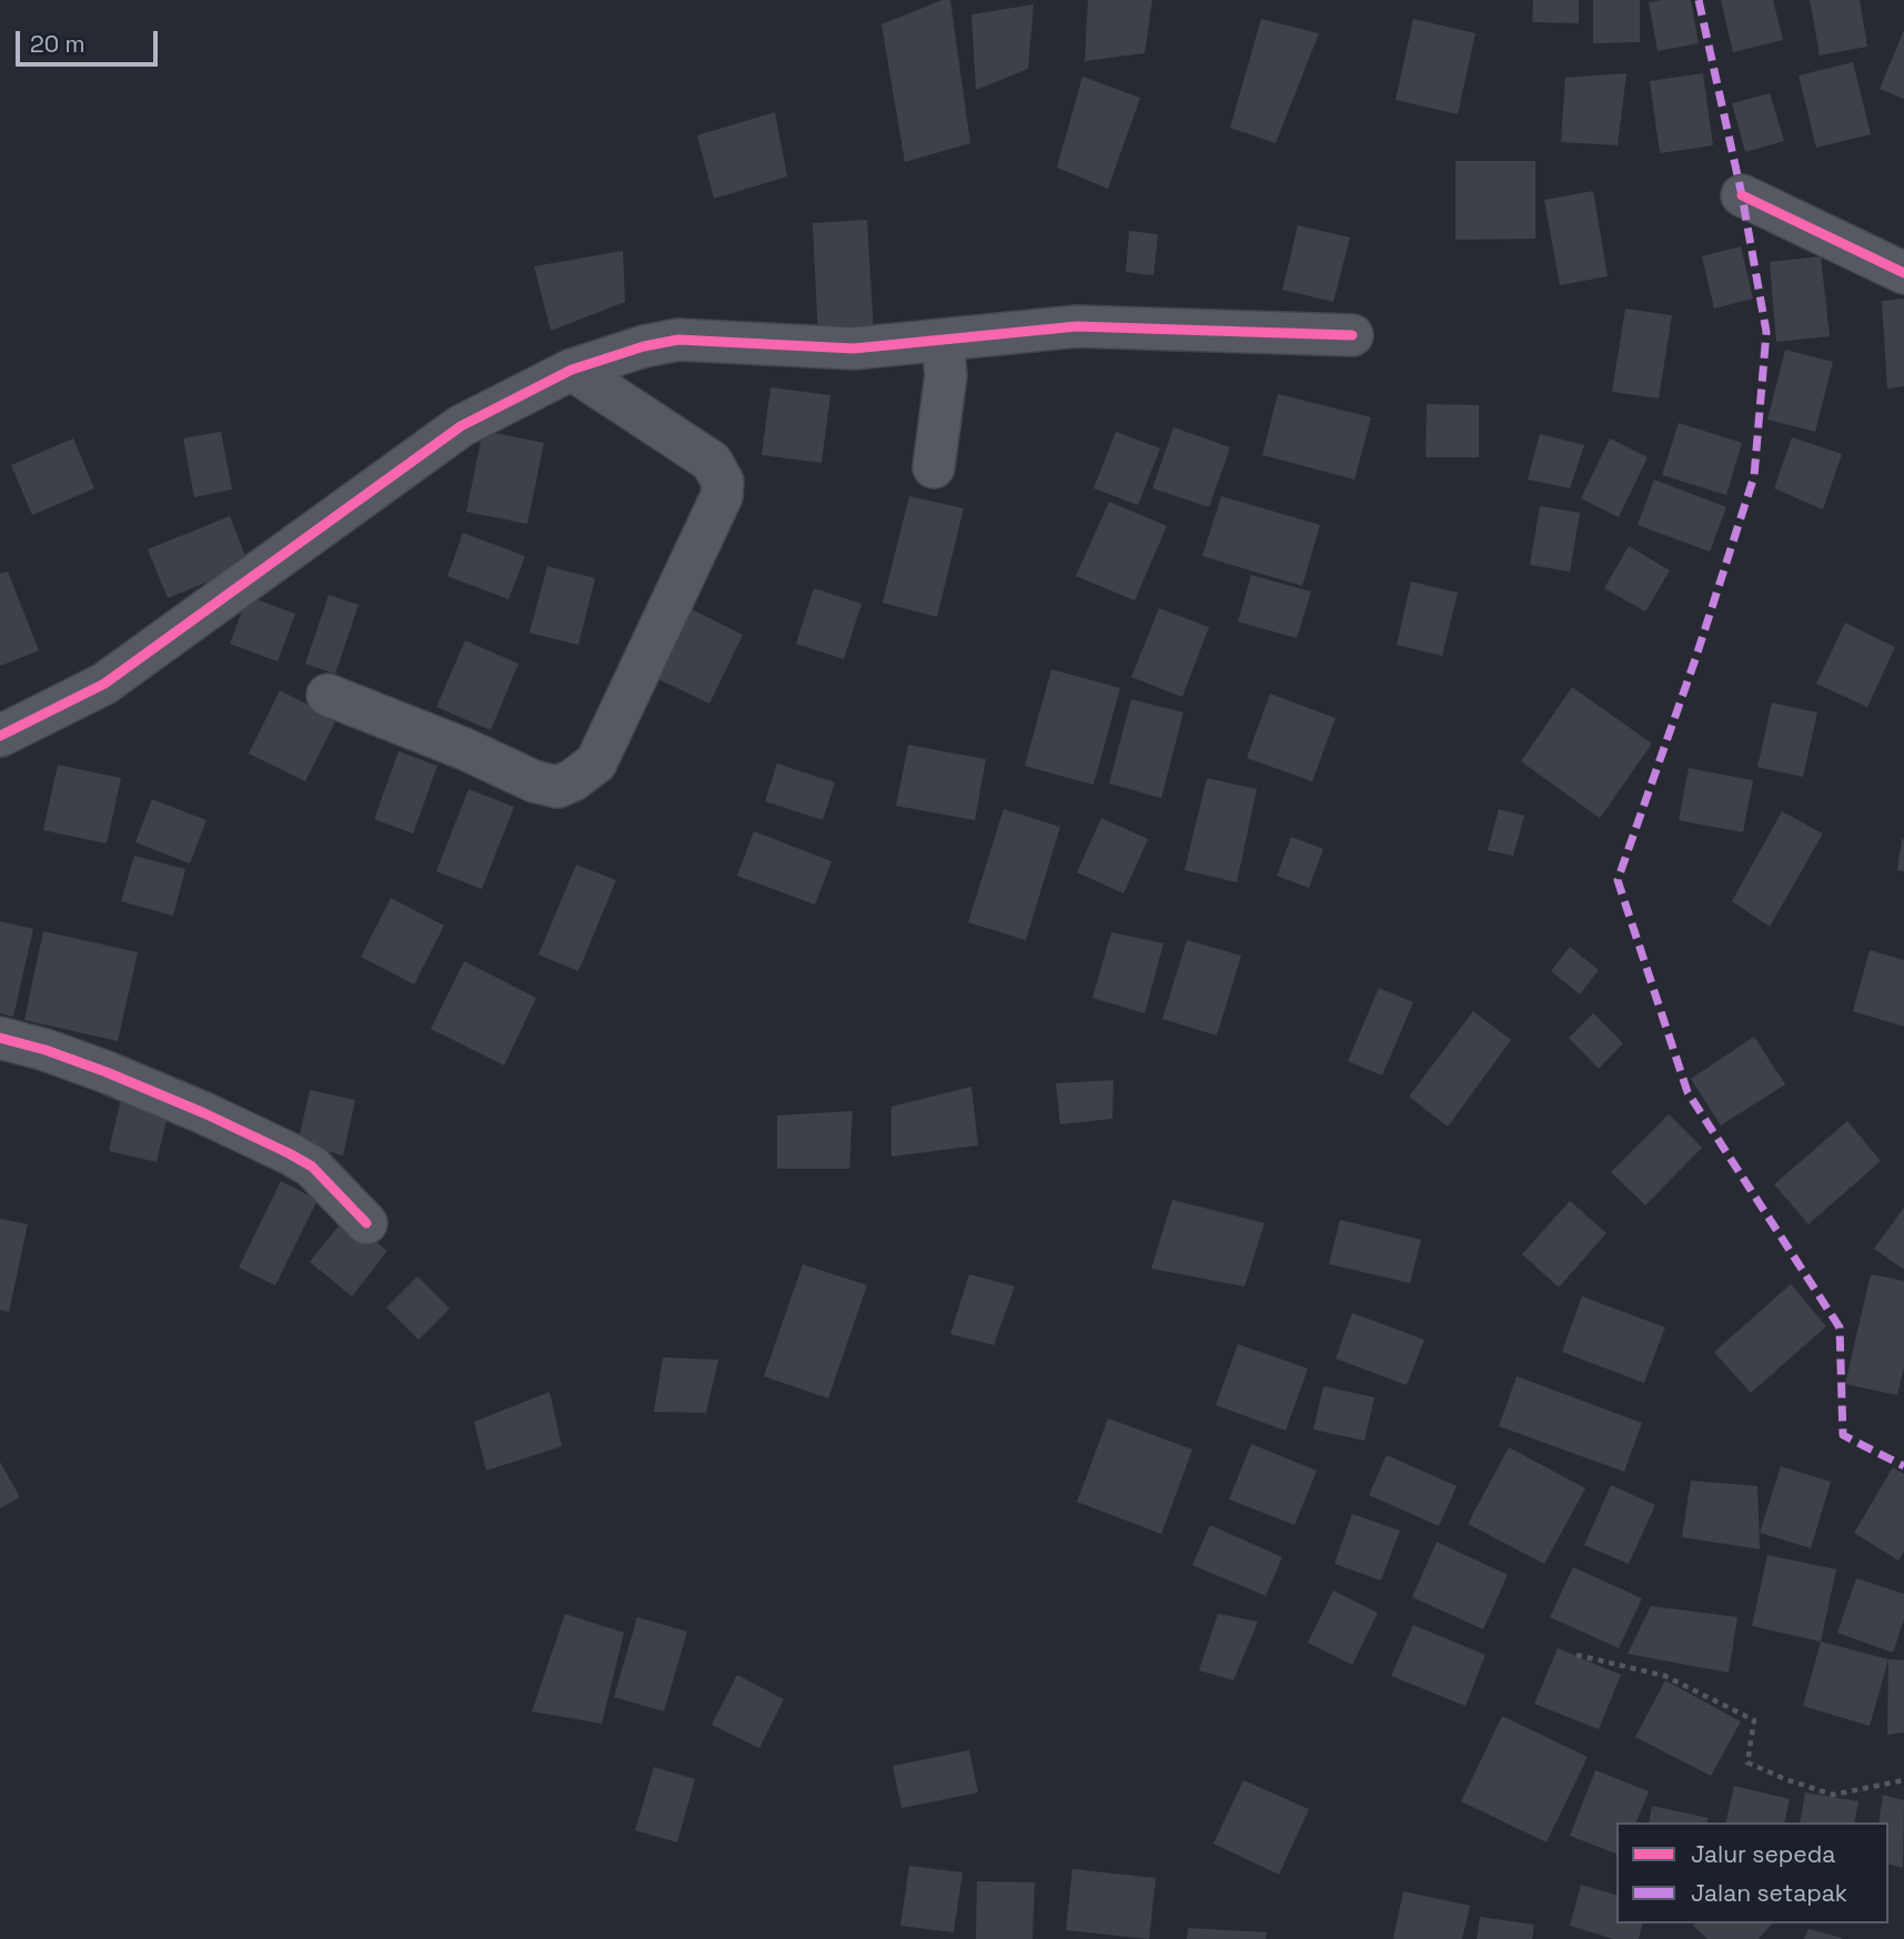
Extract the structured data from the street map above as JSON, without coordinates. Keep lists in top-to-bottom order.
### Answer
{
  "legend": ["Jalur sepeda", "Jalan setapak"],
  "scale_bar": "20 m"
}
